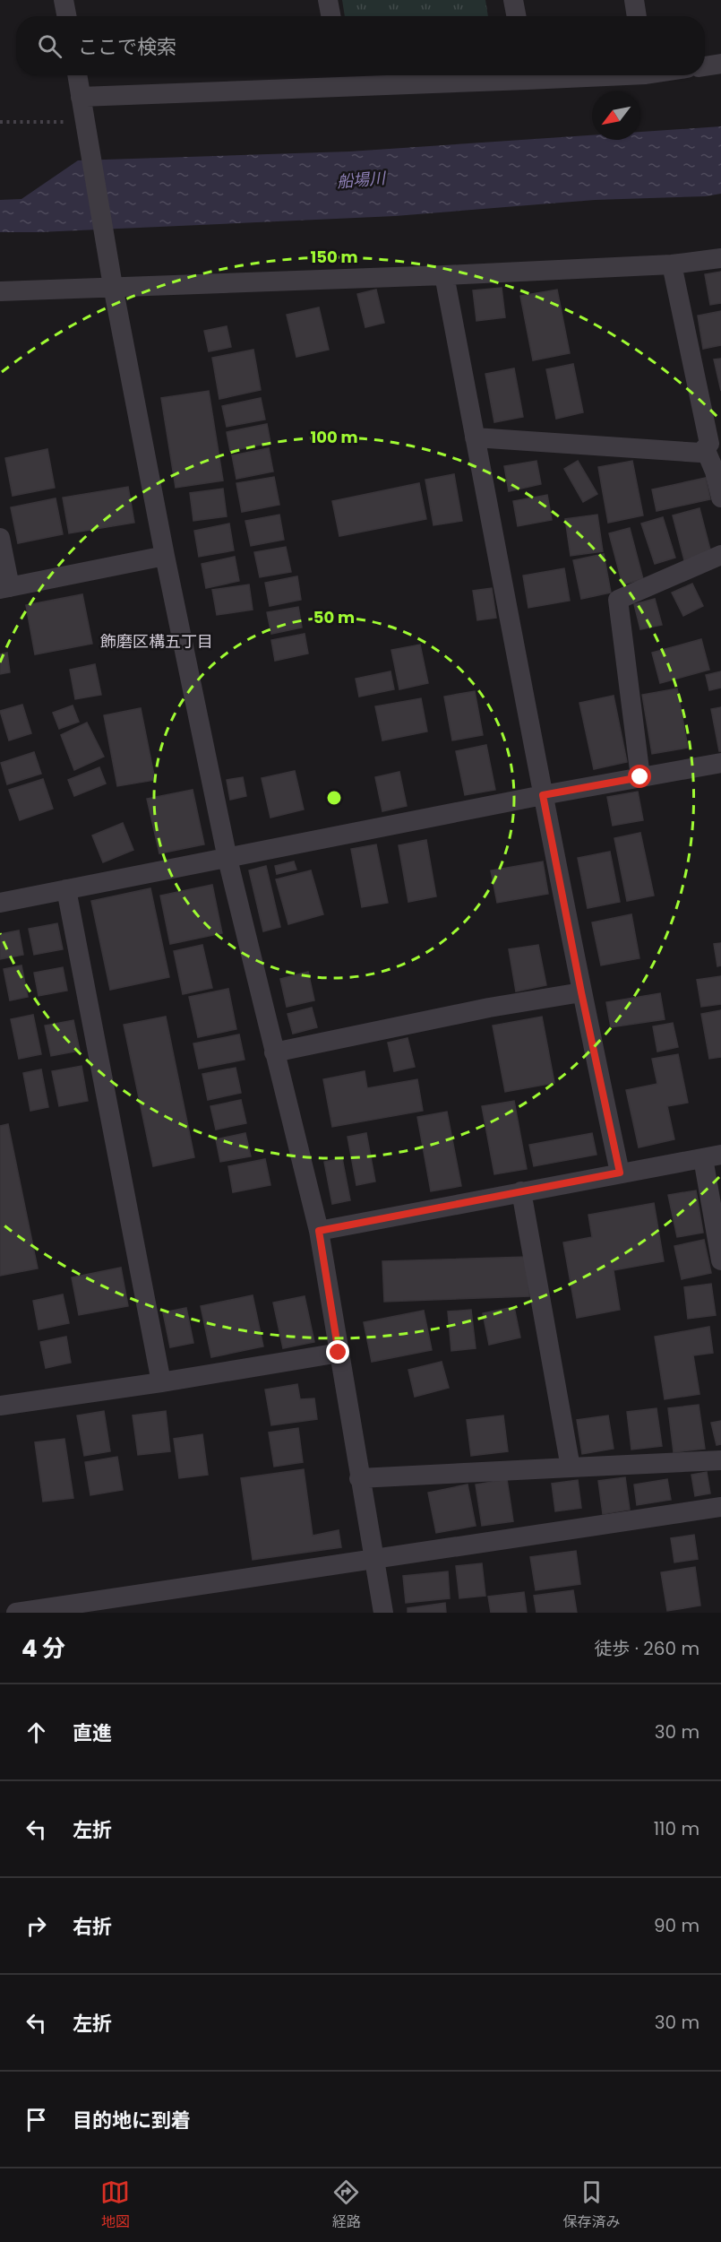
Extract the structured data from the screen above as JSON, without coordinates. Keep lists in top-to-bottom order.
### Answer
{
  "districts": ["飾磨区構五丁目"],
  "water": ["船場川"],
  "north": "bottom left",
  "page": {
    "search": "ここで検索",
    "heading": ["4 分", "徒歩 · 260 m"],
    "list": [
      ["直進", "30 m"],
      ["左折", "110 m"],
      ["右折", "90 m"],
      ["左折", "30 m"],
      "目的地に到着"
    ],
    "nav": ["地図", "経路", "保存済み"]
  },
  "rings": ["150 m", "100 m", "50 m"]
}
